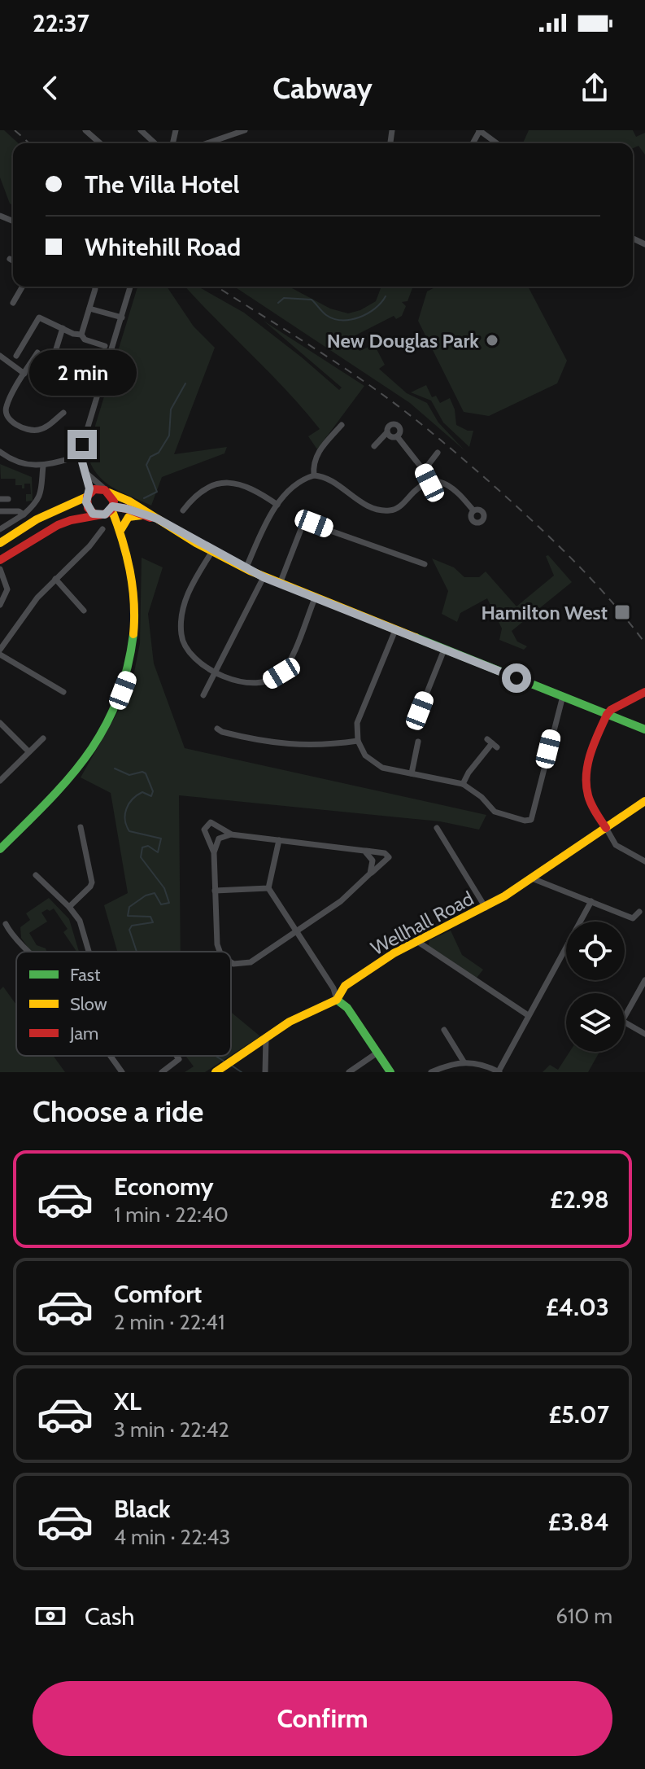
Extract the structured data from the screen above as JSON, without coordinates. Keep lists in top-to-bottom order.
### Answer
{
  "streets": {
    "main road": ["Wellhall Road"]
  },
  "places": {
    "other": ["New Douglas Park"],
    "transit": ["Hamilton West"]
  },
  "legend": ["Fast", "Slow", "Jam"],
  "page": {
    "status": "22:37",
    "header": "Cabway",
    "banner": ["The Villa Hotel", "Whitehill Road"],
    "bubble": "2 min",
    "heading": "Choose a ride",
    "list": [
      {
        "name": "Economy",
        "note": "1 min · 22:40",
        "value": "£2.98"
      },
      {
        "name": "Comfort",
        "note": "2 min · 22:41",
        "value": "£4.03"
      },
      {
        "name": "XL",
        "note": "3 min · 22:42",
        "value": "£5.07"
      },
      {
        "name": "Black",
        "note": "4 min · 22:43",
        "value": "£3.84"
      }
    ],
    "pay": ["Cash", "610 m"],
    "buttons": "Confirm"
  }
}
